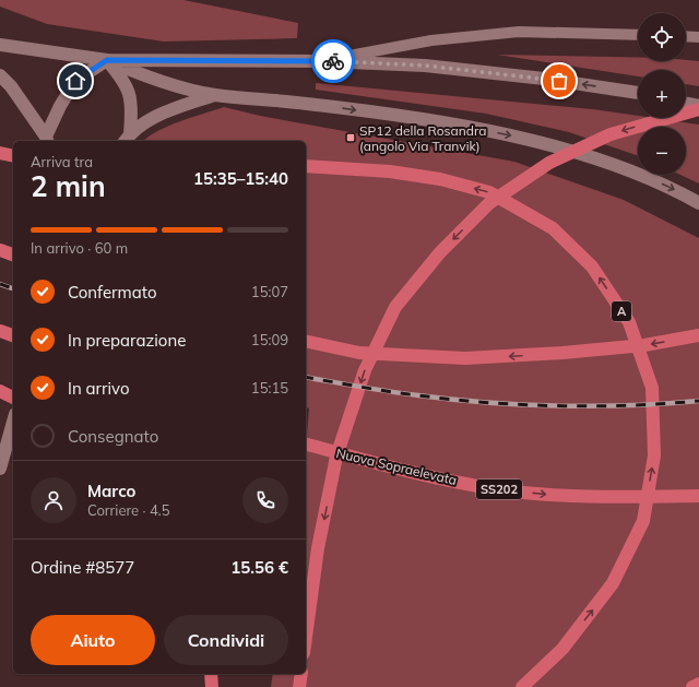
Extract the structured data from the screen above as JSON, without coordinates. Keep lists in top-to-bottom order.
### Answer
{
  "streets": {
    "highway": ["A", "Nuova Sopraelevata", "SS202"]
  },
  "one_way": ["Nuova Sopraelevata"],
  "places": {
    "transit": ["SP12 della Rosandra (angolo Via Tranvik)"]
  },
  "page": {
    "map_buttons": ["+", "−"],
    "heading": ["2 min", "Arriva tra", "15:35–15:40"],
    "panel": [
      "Marco",
      "Corriere · 4.5",
      "Ordine #8577",
      "15.56 €"
    ],
    "bar": "In arrivo · 60 m",
    "list": [
      ["Confermato", "15:07"],
      ["In preparazione", "15:09"],
      ["In arrivo", "15:15"],
      "Consegnato"
    ],
    "buttons": ["Aiuto", "Condividi"]
  }
}
